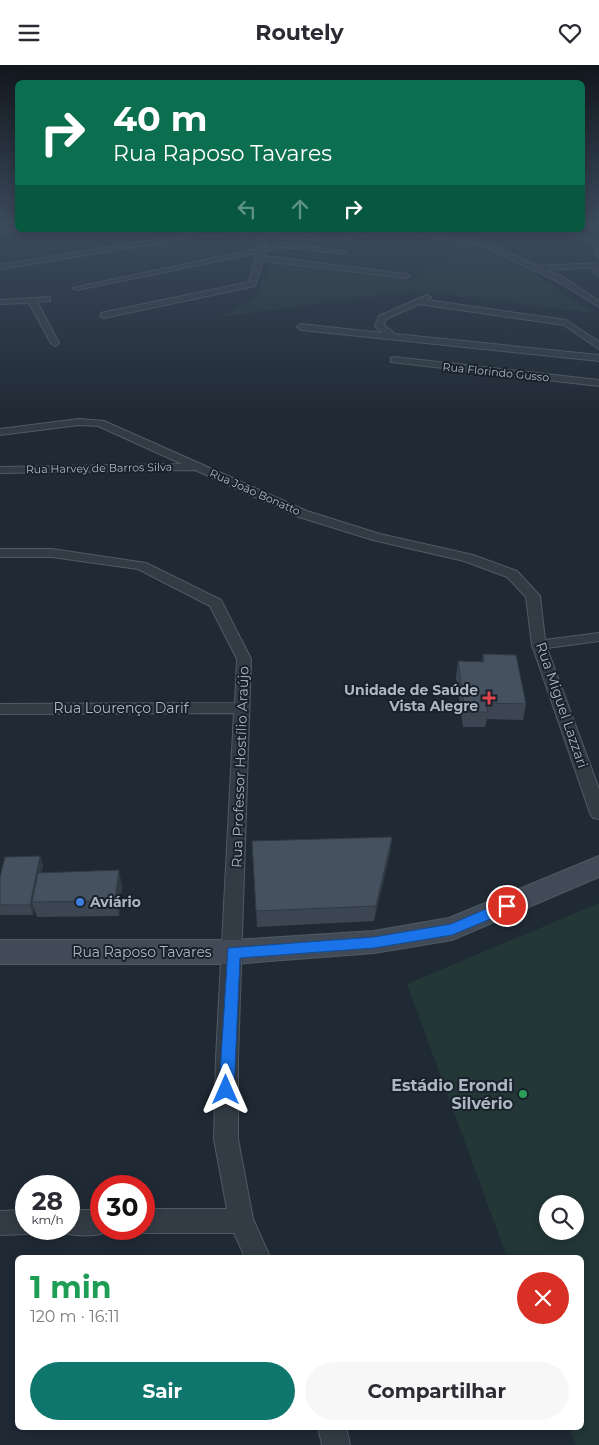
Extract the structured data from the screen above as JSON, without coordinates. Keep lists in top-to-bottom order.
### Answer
{
  "streets": {
    "main road": ["Rua Raposo Tavares"],
    "street": [
      "Rua Florindo Gusso",
      "Rua Harvey de Barros Silva",
      "Rua João Bonatto",
      "Rua Miguel Lazzari",
      "Rua Lourenço Darif",
      "Rua Professor Hostílio Araújo"
    ]
  },
  "crossings": [
    ["Rua Harvey de Barros Silva", "Rua João Bonatto"],
    ["Rua João Bonatto", "Rua Miguel Lazzari"],
    ["Rua Lourenço Darif", "Rua Professor Hostílio Araújo"],
    ["Rua Professor Hostílio Araújo", "Rua Raposo Tavares"]
  ],
  "places": {
    "health": ["Unidade de Saúde Vista Alegre"],
    "other": ["Aviário", "Estádio Erondi Silvério"]
  },
  "page": {
    "header": "Routely",
    "turn": ["40 m", "Rua Raposo Tavares"],
    "speed": "28 km/h",
    "limit": "30",
    "heading": ["1 min", "120 m · 16:11"],
    "buttons": ["Sair", "Compartilhar"]
  }
}
